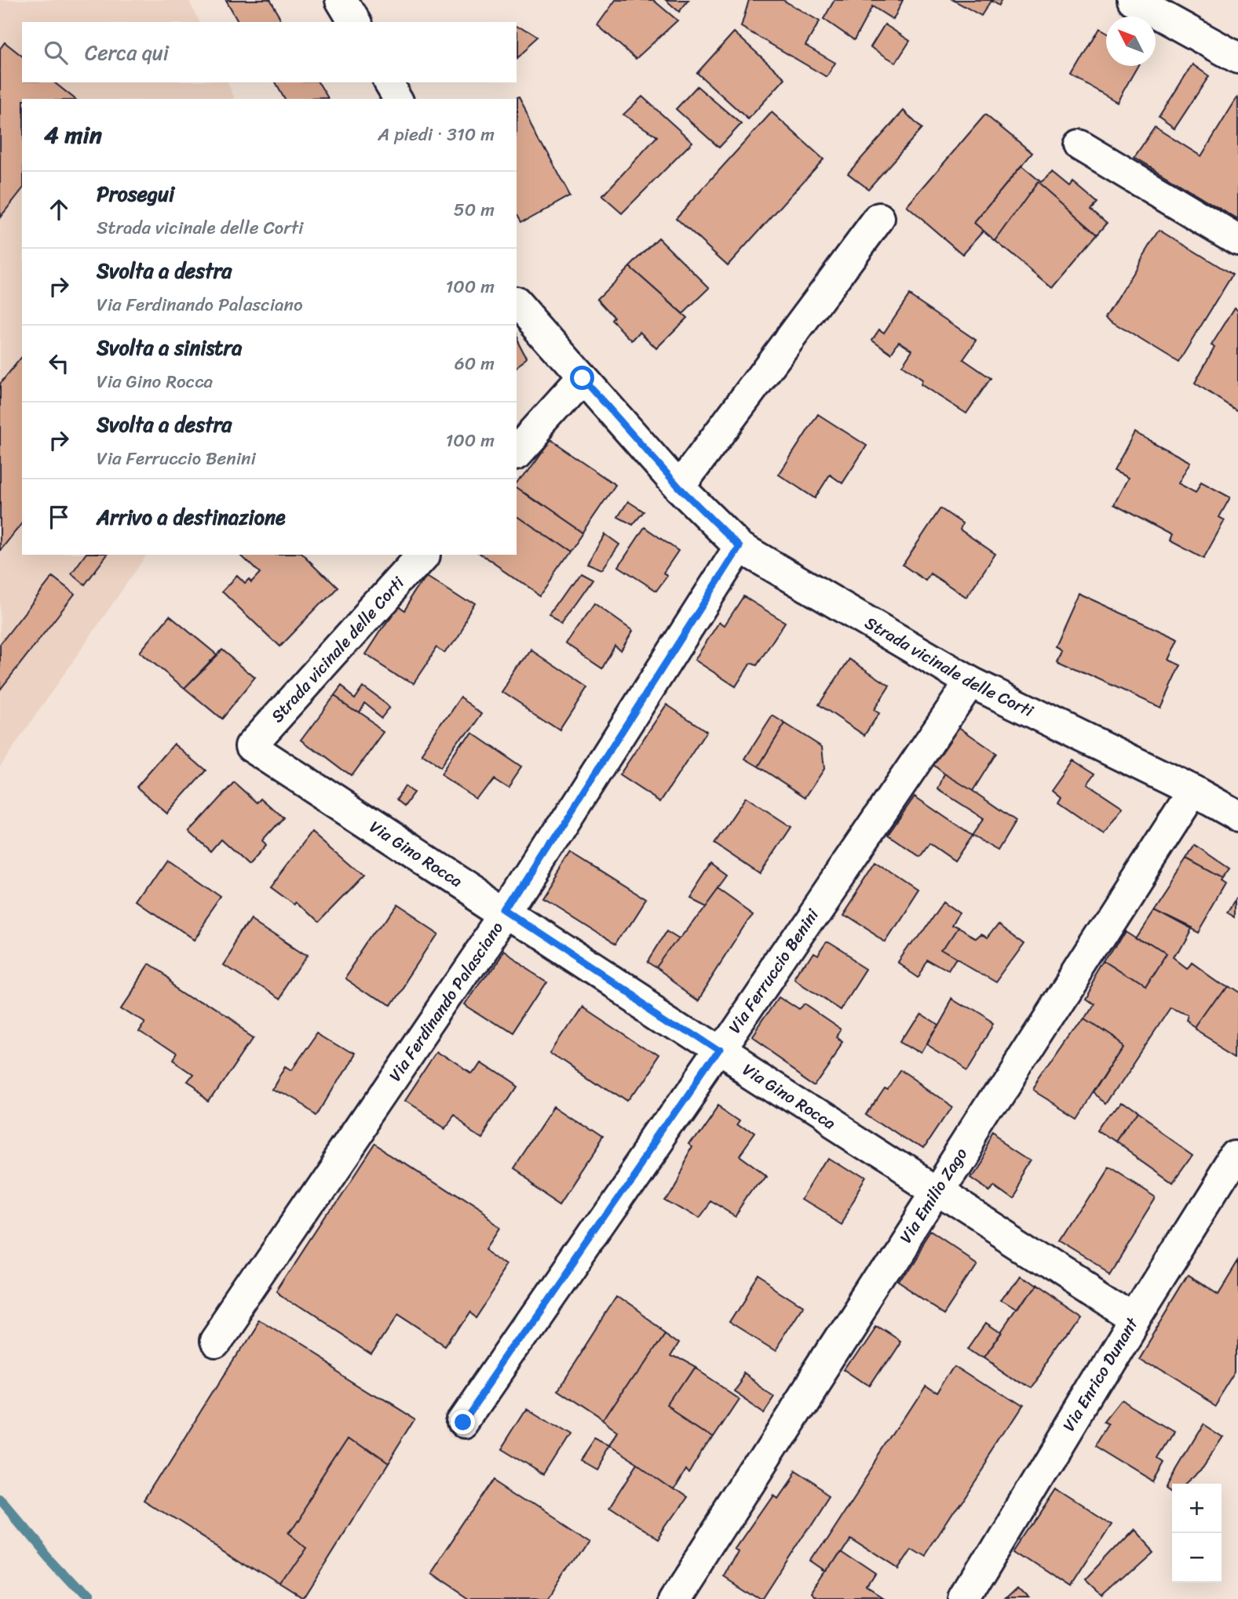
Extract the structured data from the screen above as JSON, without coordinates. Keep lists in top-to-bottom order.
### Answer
{
  "streets": {
    "street": [
      "Strada vicinale delle Corti",
      "Via Gino Rocca",
      "Via Ferruccio Benini",
      "Via Ferdinando Palasciano",
      "Via Emilio Zago",
      "Via Enrico Dunant"
    ]
  },
  "crossings": [
    ["Strada vicinale delle Corti", "Via Gino Rocca"],
    ["Strada vicinale delle Corti", "Via Ferruccio Benini"],
    ["Strada vicinale delle Corti", "Via Ferdinando Palasciano"],
    ["Strada vicinale delle Corti", "Via Emilio Zago"],
    ["Via Gino Rocca", "Via Ferruccio Benini"],
    ["Via Gino Rocca", "Via Ferdinando Palasciano"],
    ["Via Gino Rocca", "Via Emilio Zago"],
    ["Via Gino Rocca", "Via Enrico Dunant"]
  ],
  "north": "top left",
  "page": {
    "search": "Cerca qui",
    "heading": ["4 min", "A piedi · 310 m"],
    "list": [
      ["Prosegui", "Strada vicinale delle Corti", "50 m"],
      ["Svolta a destra", "Via Ferdinando Palasciano", "100 m"],
      ["Svolta a sinistra", "Via Gino Rocca", "60 m"],
      ["Svolta a destra", "Via Ferruccio Benini", "100 m"],
      "Arrivo a destinazione"
    ],
    "map_buttons": ["+", "−"]
  }
}
